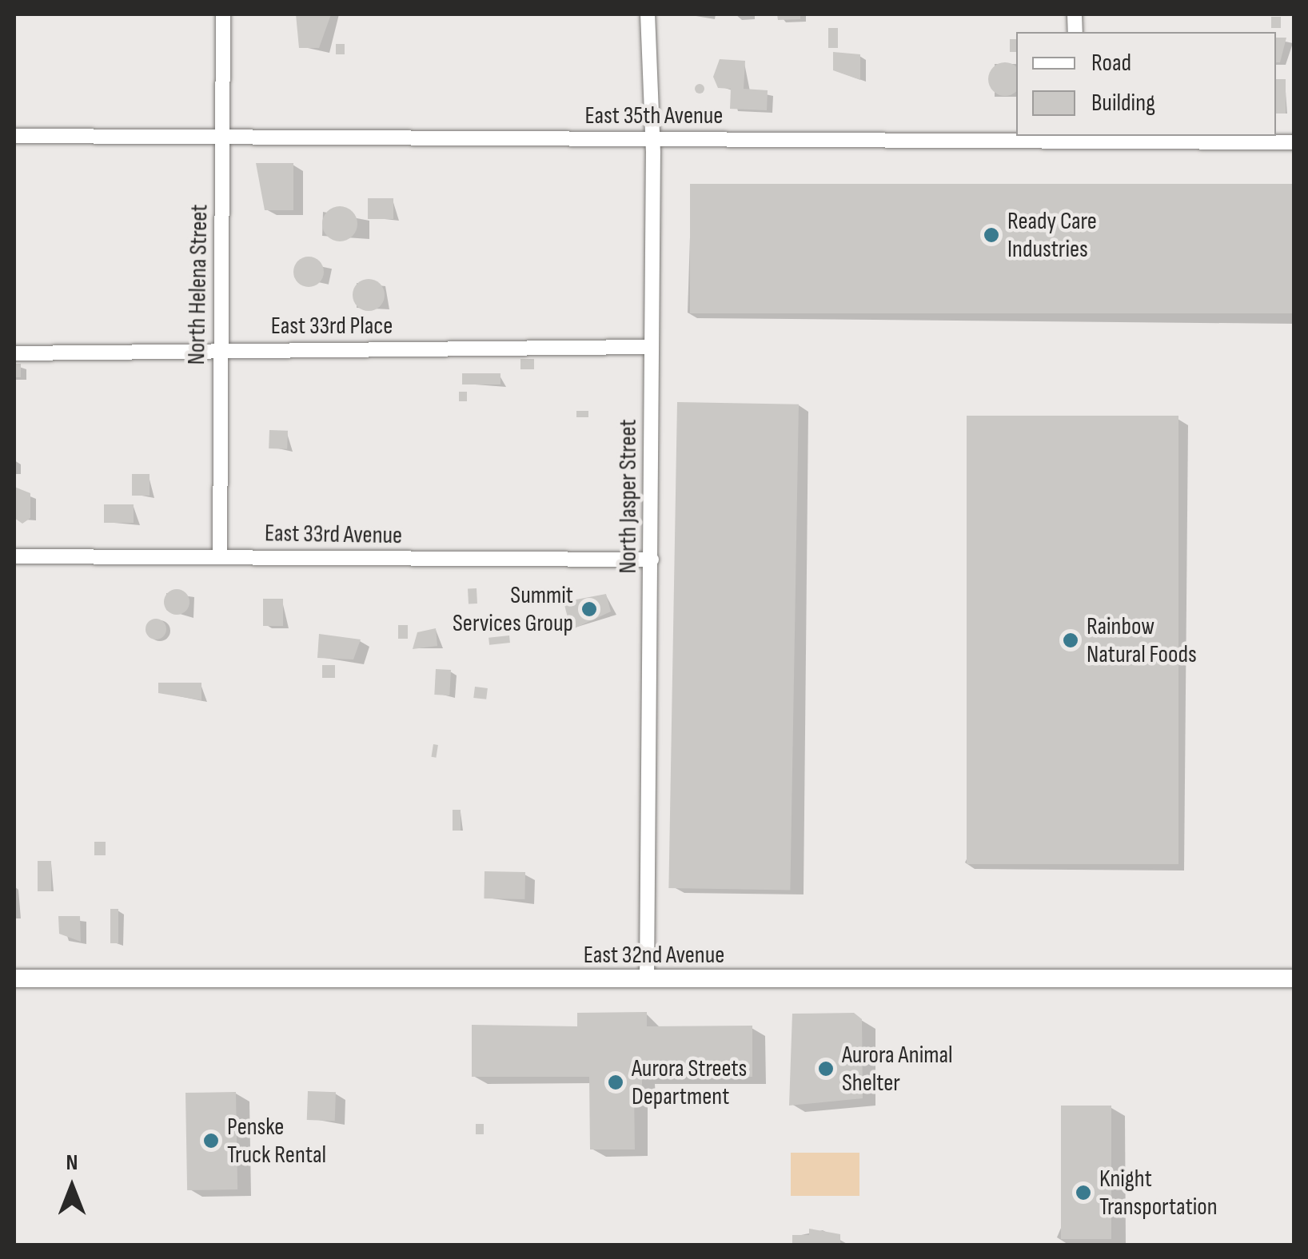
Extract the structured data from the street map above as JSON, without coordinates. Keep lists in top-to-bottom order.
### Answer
{
  "streets": {
    "street": [
      "East 35th Avenue",
      "North Helena Street",
      "East 33rd Place",
      "North Jasper Street",
      "East 33rd Avenue",
      "East 32nd Avenue"
    ]
  },
  "crossings": [
    ["East 35th Avenue", "North Helena Street"],
    ["East 35th Avenue", "North Jasper Street"],
    ["North Helena Street", "East 33rd Place"],
    ["North Helena Street", "East 33rd Avenue"],
    ["East 33rd Place", "North Jasper Street"],
    ["North Jasper Street", "East 33rd Avenue"],
    ["North Jasper Street", "East 32nd Avenue"]
  ],
  "places": [
    "Ready Care Industries",
    "Summit Services Group",
    "Rainbow Natural Foods",
    "Aurora Animal Shelter",
    "Aurora Streets Department",
    "Penske Truck Rental",
    "Knight Transportation"
  ],
  "legend": ["Road", "Building"],
  "north": "top"
}
